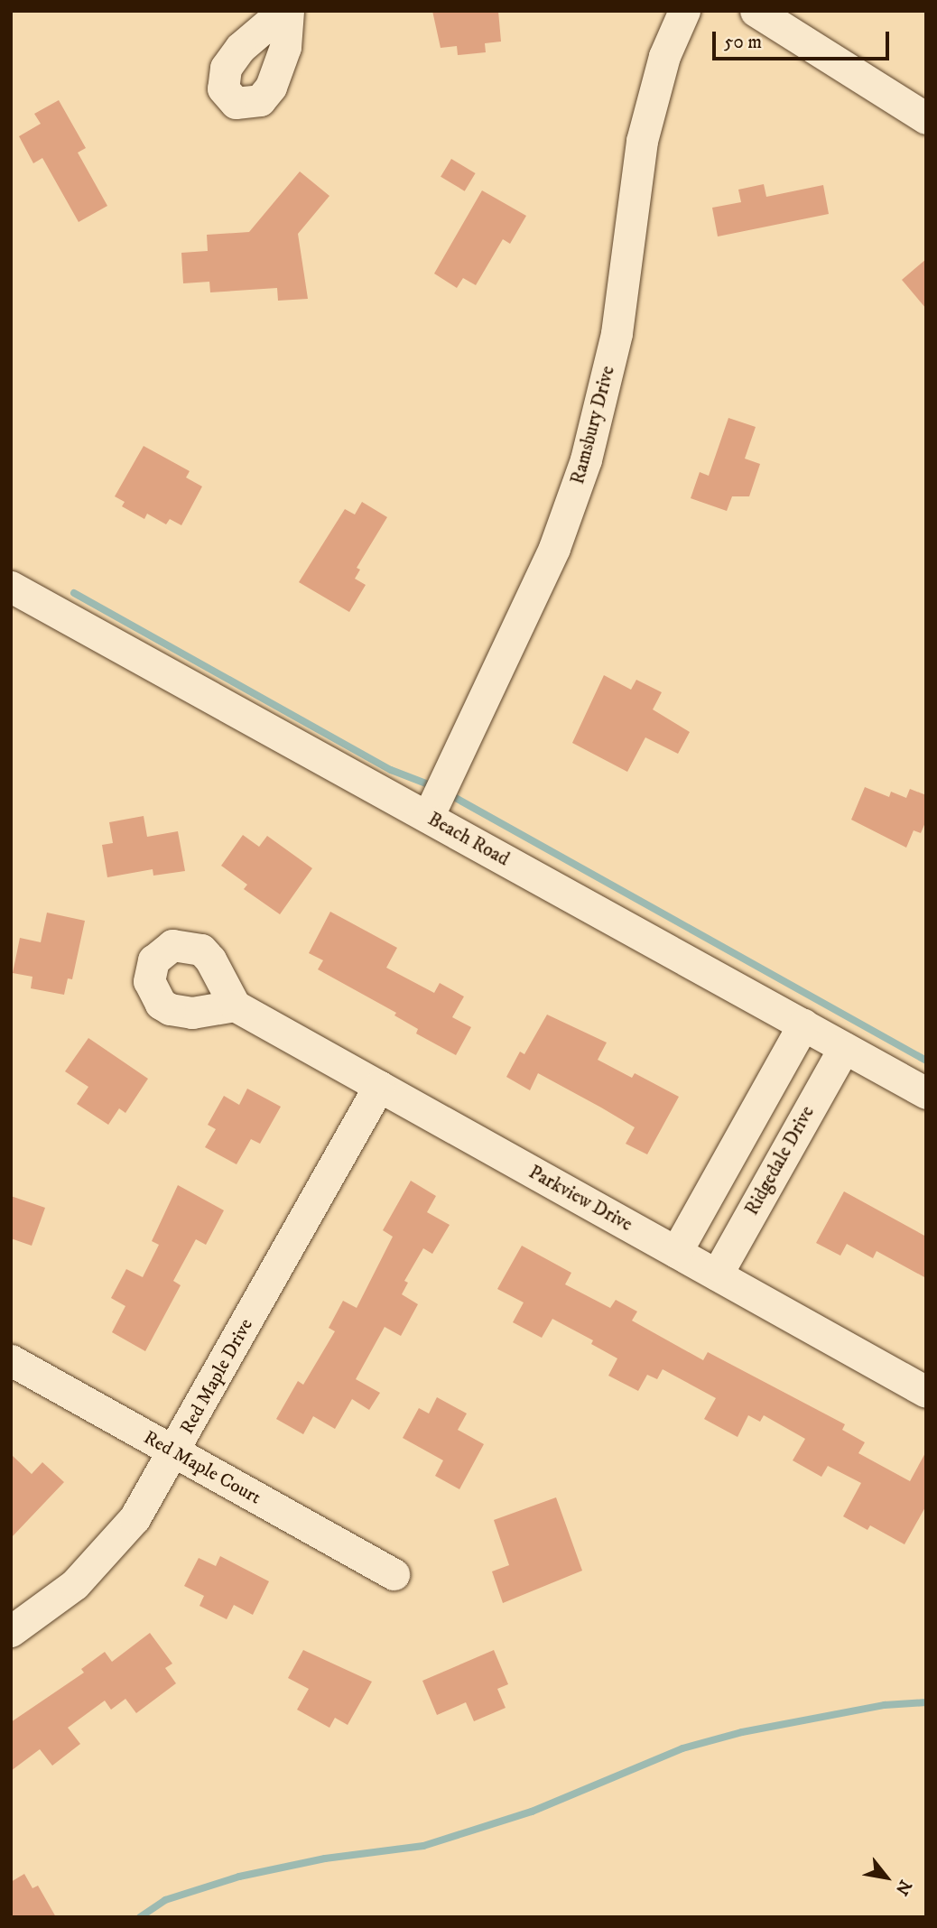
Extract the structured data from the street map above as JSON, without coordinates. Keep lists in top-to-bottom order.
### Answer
{
  "streets": {
    "street": [
      "Ramsbury Drive",
      "Beach Road",
      "Ridgedale Drive",
      "Parkview Drive",
      "Red Maple Drive",
      "Red Maple Court"
    ]
  },
  "crossings": [
    ["Ramsbury Drive", "Beach Road"],
    ["Beach Road", "Ridgedale Drive"],
    ["Ridgedale Drive", "Parkview Drive"],
    ["Parkview Drive", "Red Maple Drive"],
    ["Red Maple Drive", "Red Maple Court"]
  ],
  "scale_bar": "50 m",
  "north": "bottom right"
}
